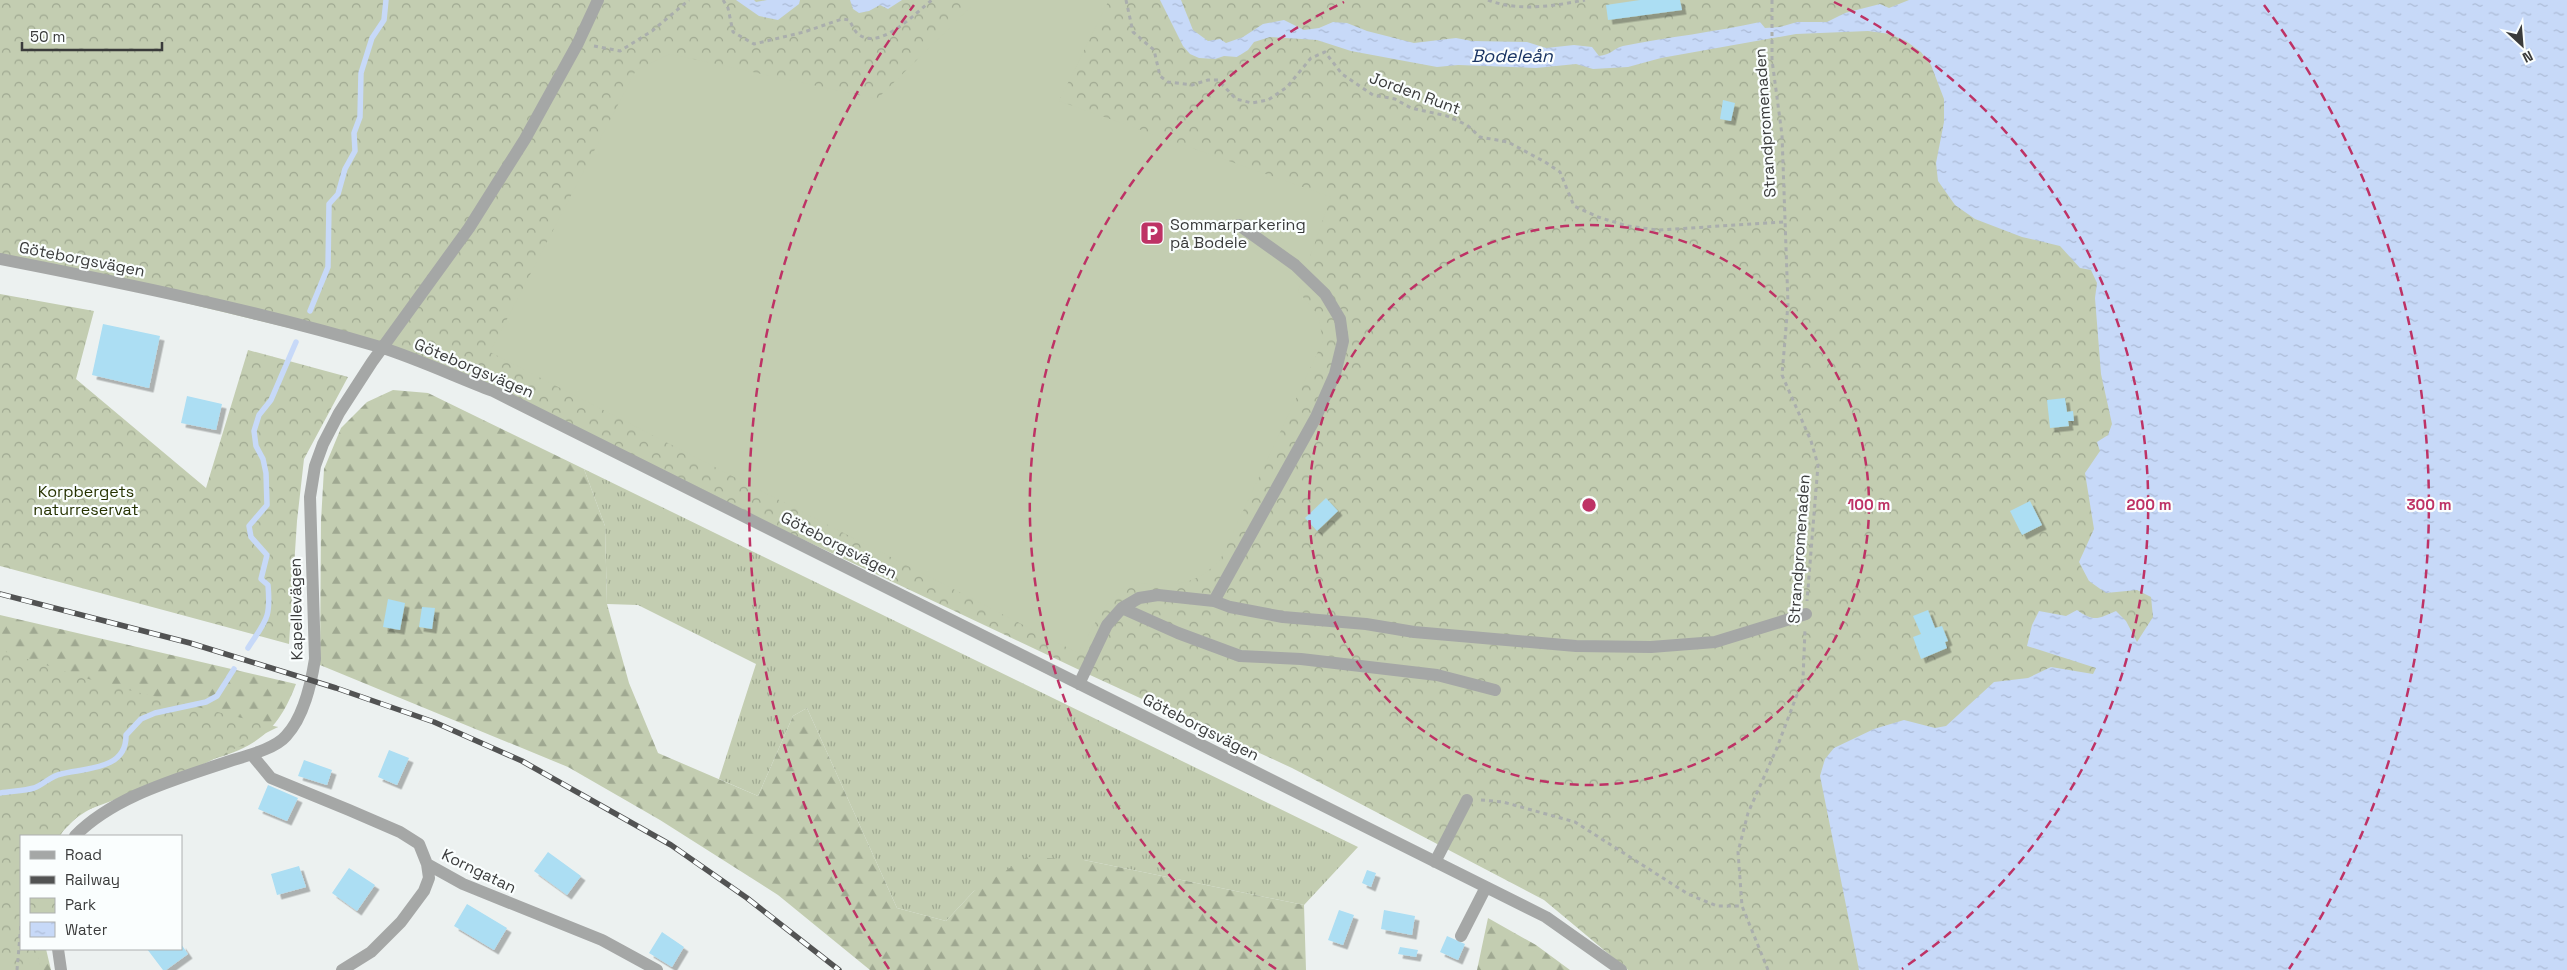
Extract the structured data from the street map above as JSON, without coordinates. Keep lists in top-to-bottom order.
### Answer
{
  "streets": {
    "street": ["Göteborgsvägen", "Kapellevägen", "Korngatan"],
    "path": ["Jorden Runt", "Strandpromenaden"]
  },
  "crossings": [
    ["Jorden Runt", "Strandpromenaden"],
    ["Göteborgsvägen", "Kapellevägen"],
    ["Kapellevägen", "Korngatan"]
  ],
  "water": ["Bodeleån"],
  "parks": ["Korpbergets naturreservat"],
  "places": {
    "parking": ["Sommarparkering på Bodele"]
  },
  "legend": [
    "Road",
    "Railway",
    "Park",
    "Water"
  ],
  "scale_bar": "50 m",
  "north": "bottom right",
  "rings": ["100 m", "200 m", "300 m"]
}
